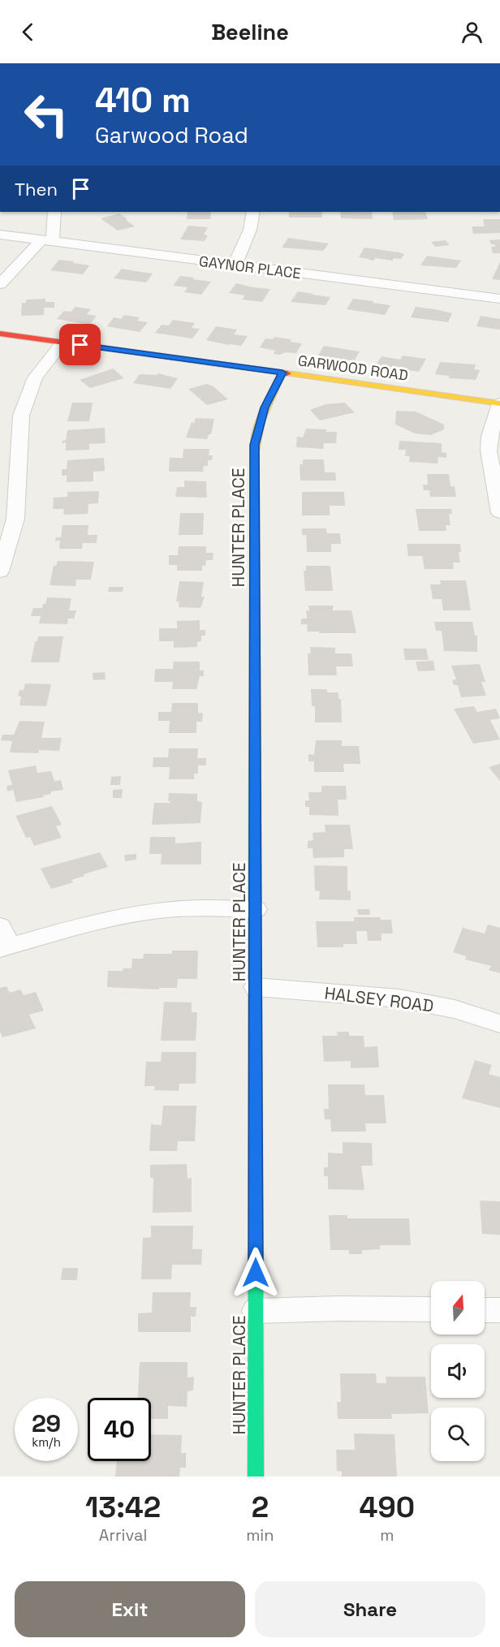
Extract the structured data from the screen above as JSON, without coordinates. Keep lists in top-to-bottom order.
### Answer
{
  "streets": {
    "street": [
      "GAYNOR PLACE",
      "GARWOOD ROAD",
      "HUNTER PLACE",
      "HALSEY ROAD"
    ]
  },
  "crossings": [
    ["GARWOOD ROAD", "HUNTER PLACE"],
    ["HUNTER PLACE", "HALSEY ROAD"]
  ],
  "north": "top",
  "page": {
    "header": "Beeline",
    "turn": ["410 m", "Garwood Road"],
    "then": "Then",
    "speed": "29 km/h",
    "limit": "40",
    "eta": [
      "13:42",
      "Arrival",
      "2",
      "min",
      "490",
      "m"
    ],
    "buttons": ["Exit", "Share"]
  }
}
